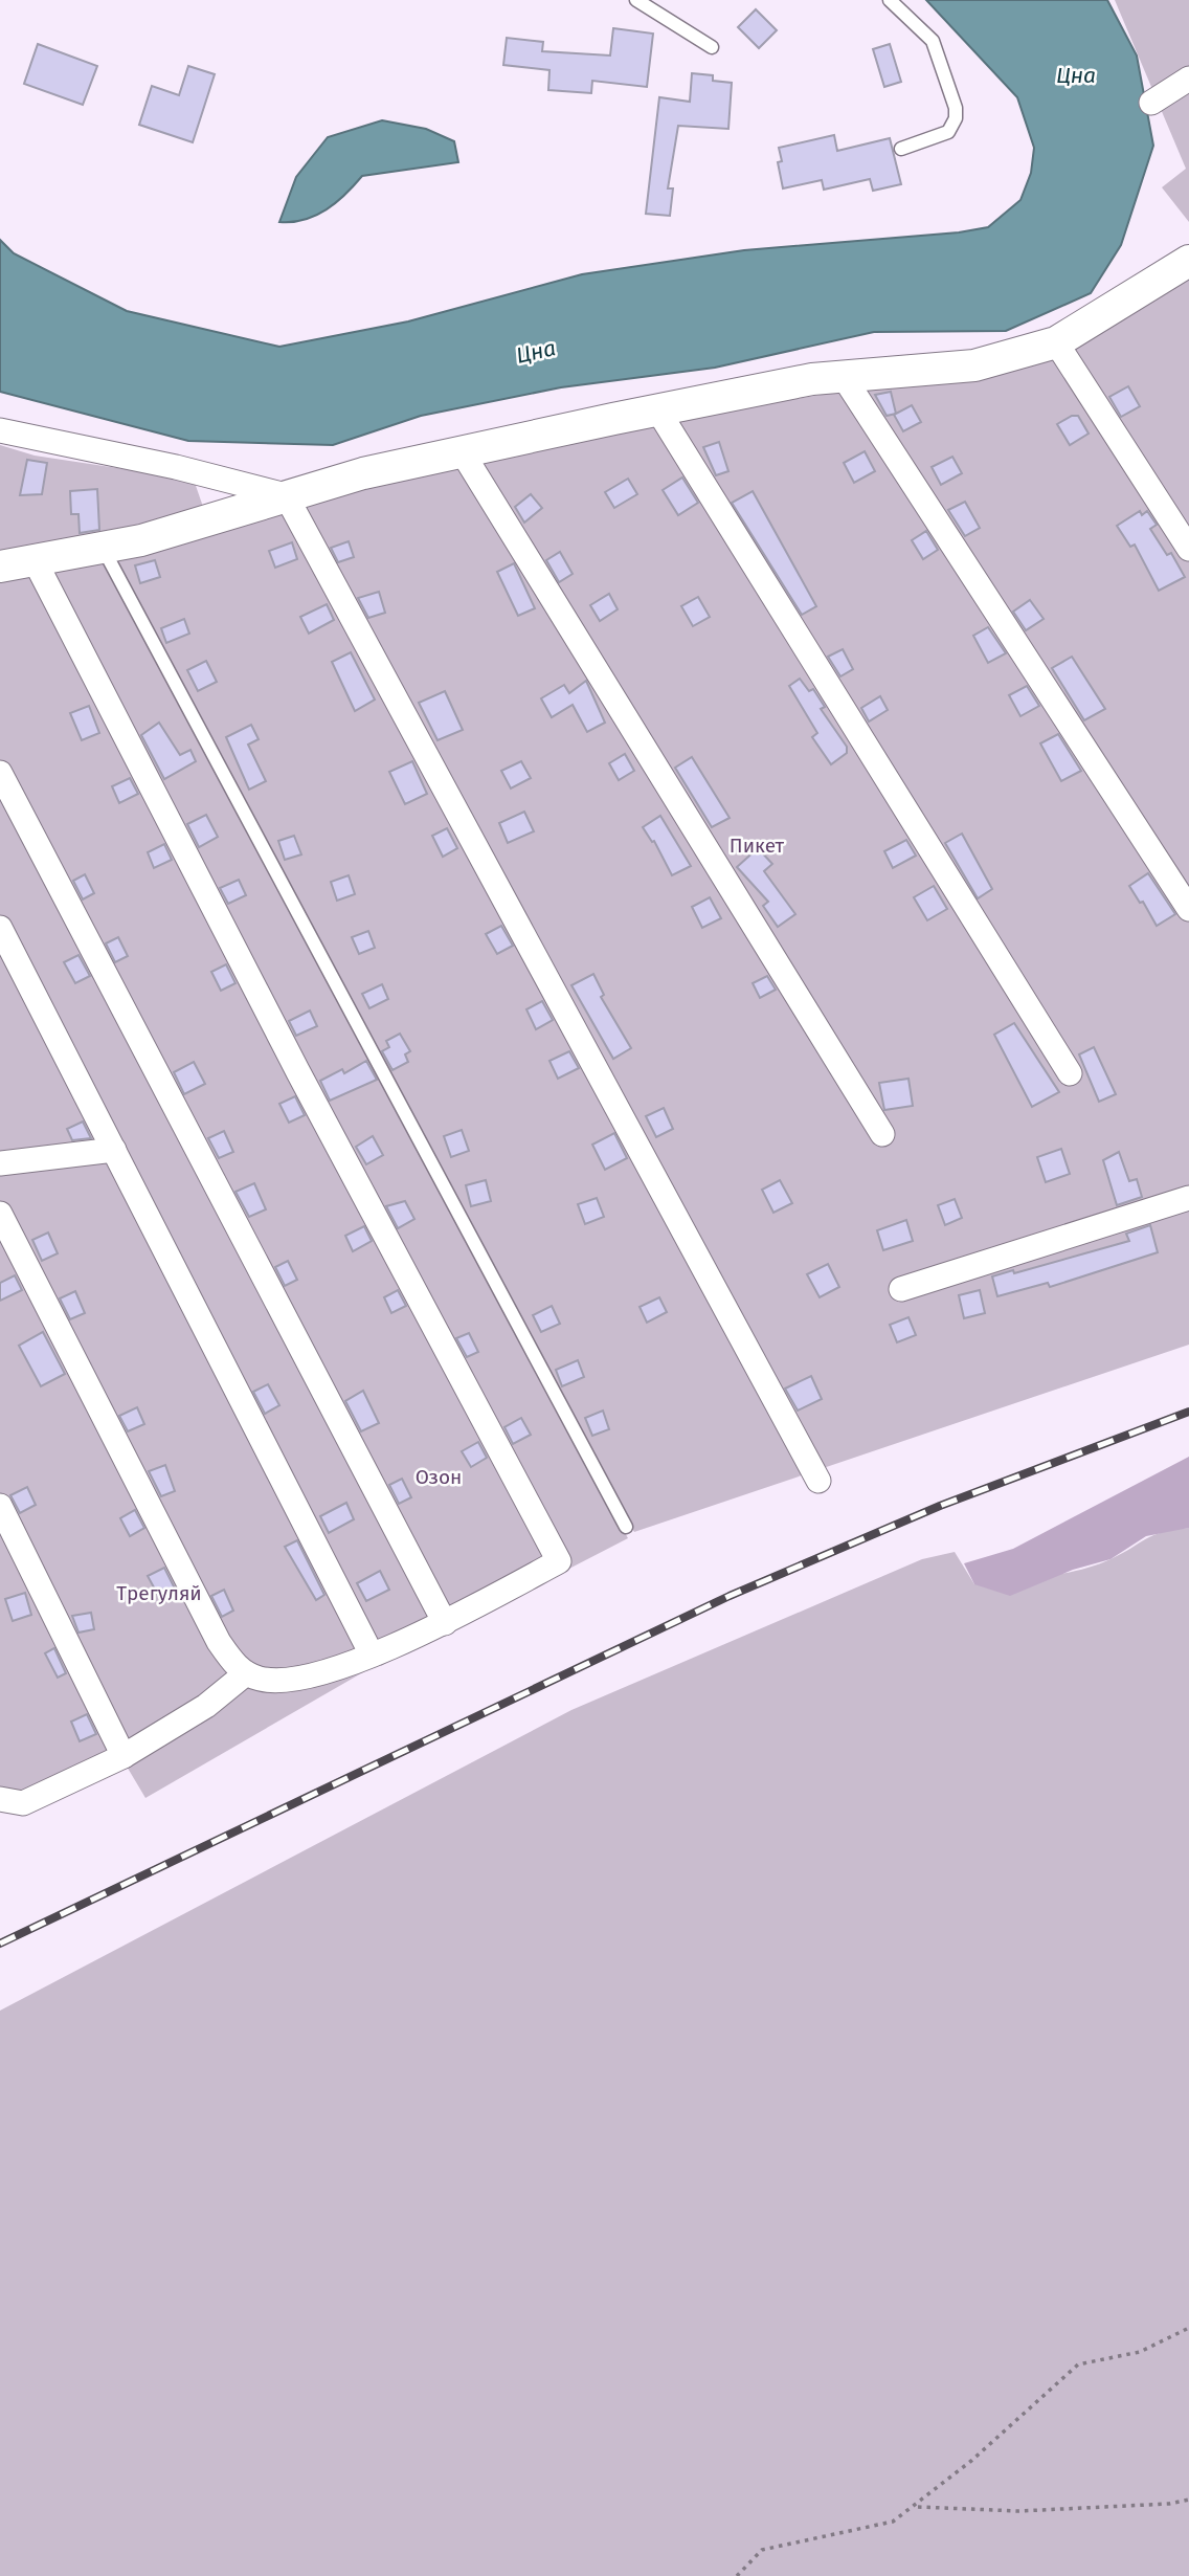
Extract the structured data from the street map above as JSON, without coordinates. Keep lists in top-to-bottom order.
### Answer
{
  "water": ["Цна"],
  "parks": ["Пикет", "Озон", "Трегуляй"]
}
